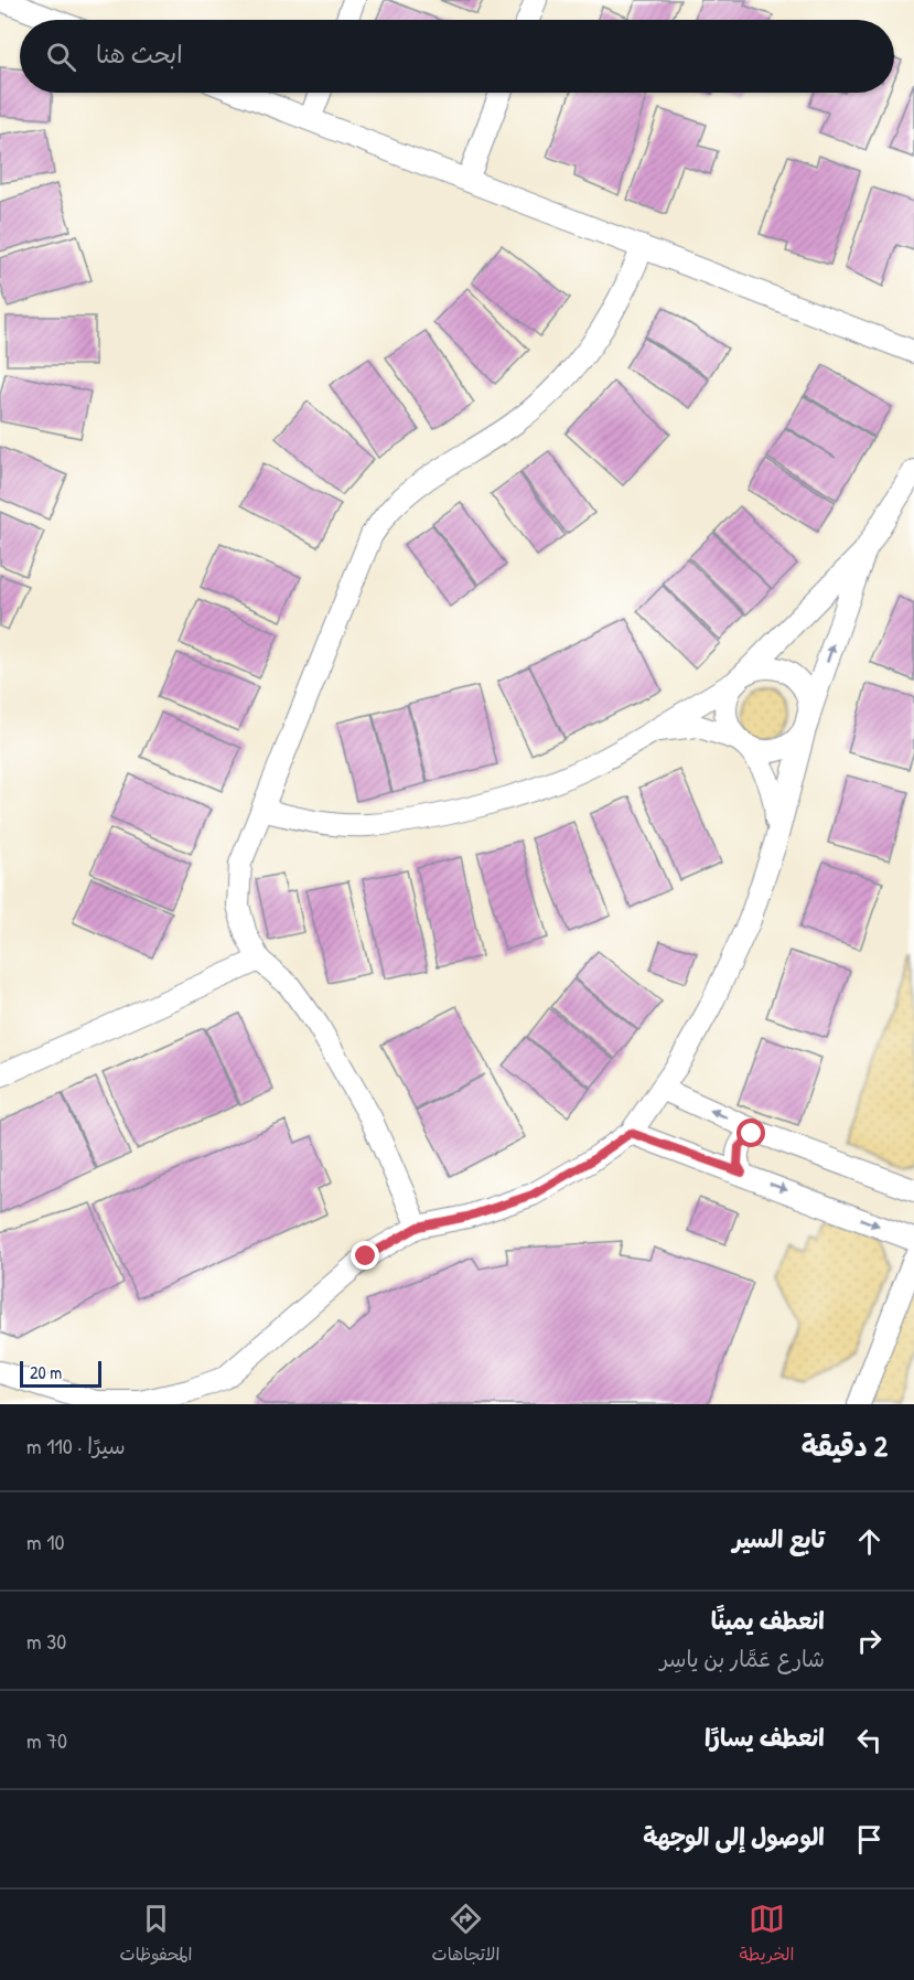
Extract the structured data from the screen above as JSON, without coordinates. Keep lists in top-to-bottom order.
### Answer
{
  "scale_bar": "20 m",
  "page": {
    "search": "ابحث هنا",
    "scale": "20 m",
    "heading": ["2 دقيقة", "سيرًا · 110 m"],
    "list": [
      ["تابع السير", "10 m"],
      ["انعطف يمينًا", "شارع عَمَّار بن ياسِر", "30 m"],
      ["انعطف يسارًا", "70 m"],
      "الوصول إلى الوجهة"
    ],
    "nav": ["الخريطة", "الاتجاهات", "المحفوظات"]
  }
}
